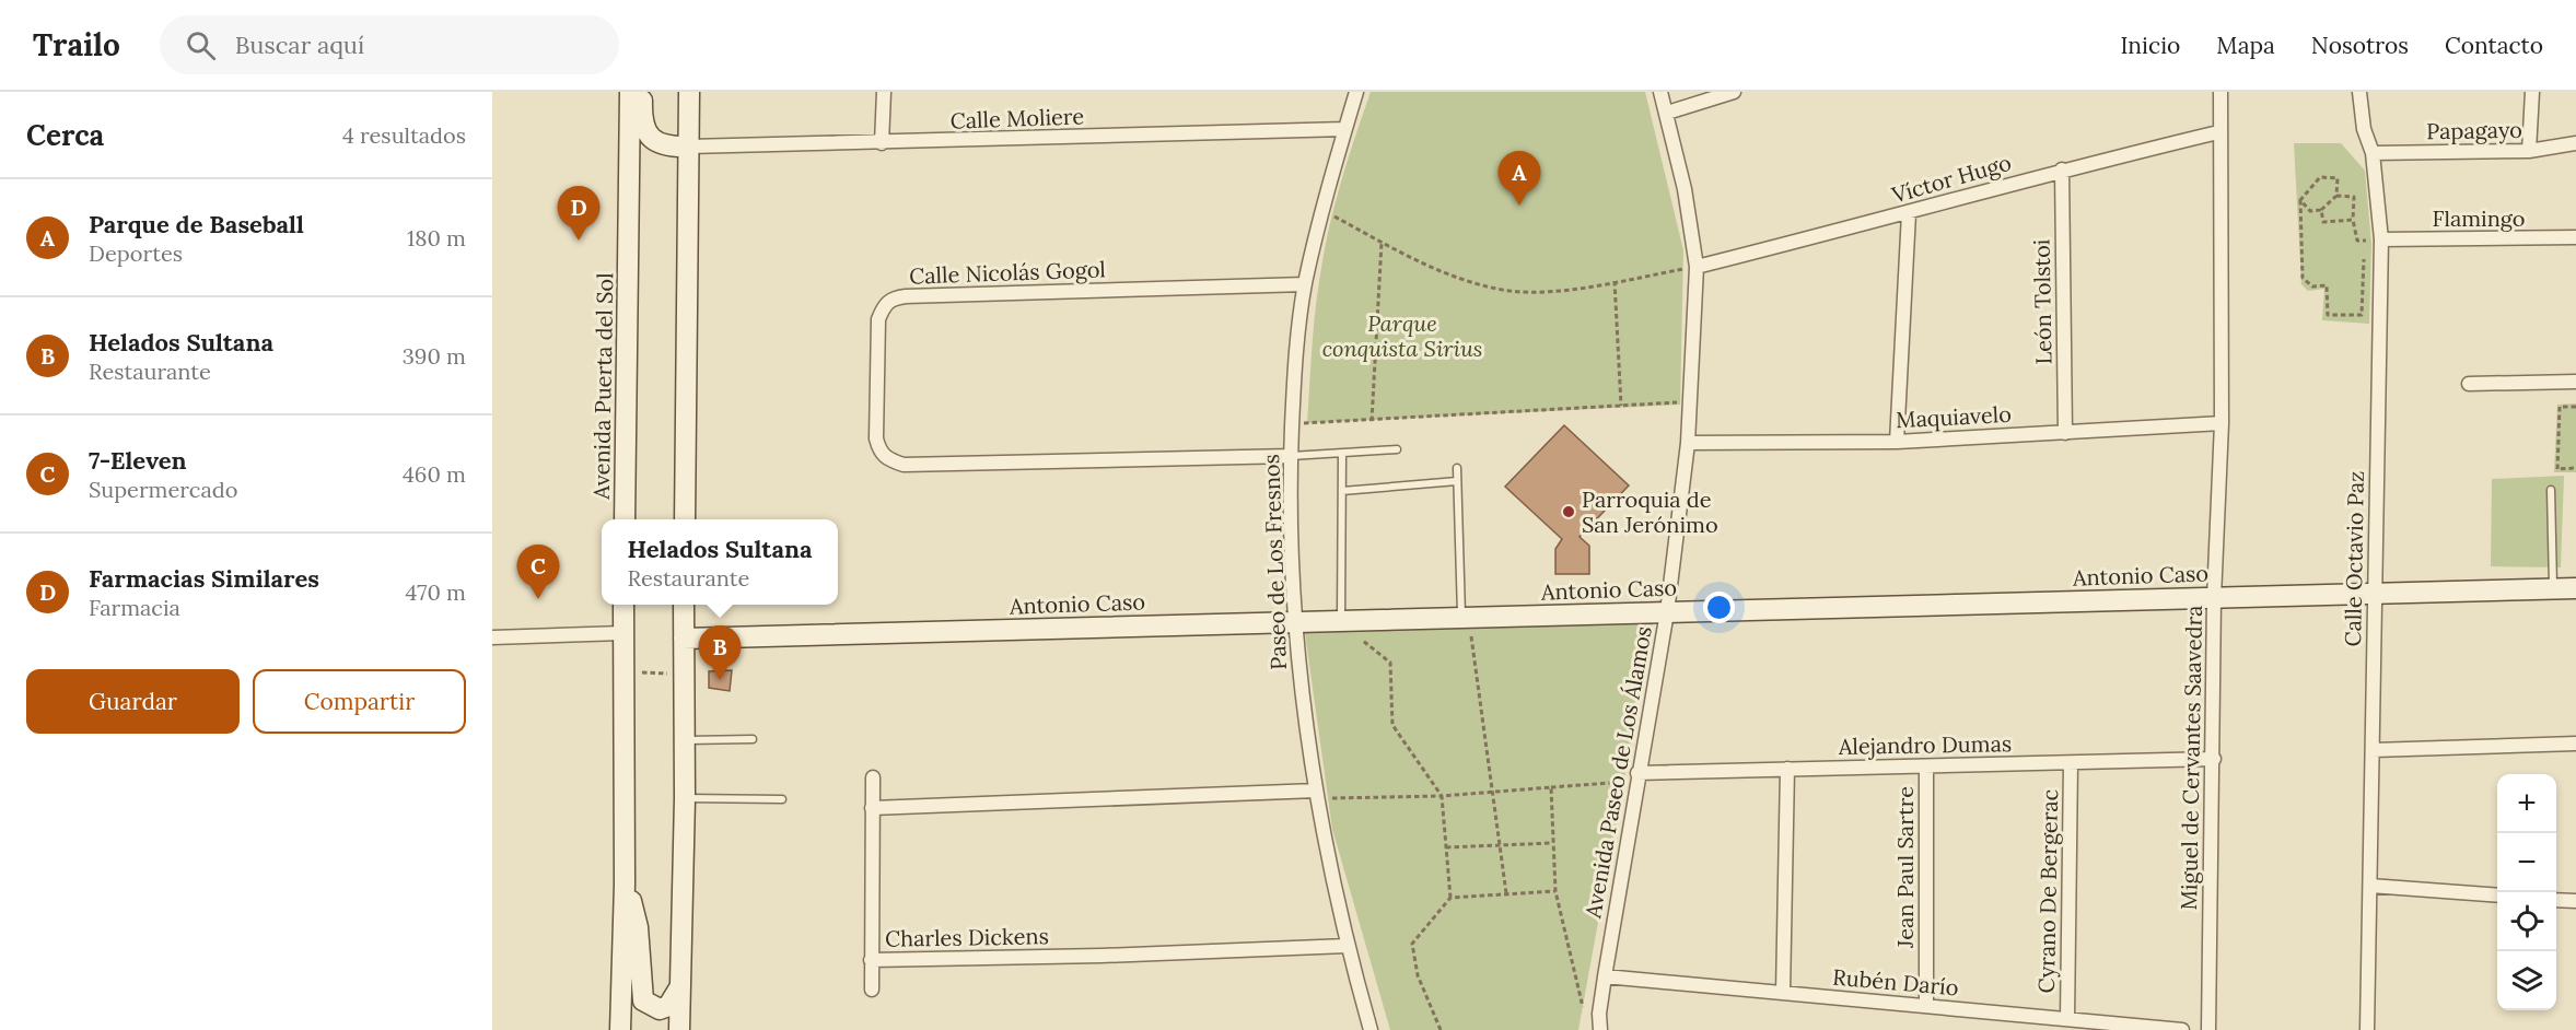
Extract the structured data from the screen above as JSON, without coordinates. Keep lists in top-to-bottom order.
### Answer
{
  "streets": {
    "main road": ["Avenida Puerta del Sol", "Antonio Caso"],
    "street": [
      "Calle Moliere",
      "Papagayo",
      "Víctor Hugo",
      "Flamingo",
      "Calle Nicolás Gogol",
      "León Tolstoi",
      "Maquiavelo",
      "Calle Octavio Paz",
      "Paseo de Los Fresnos",
      "Alejandro Dumas",
      "Miguel de Cervantes Saavedra",
      "Avenida Paseo de Los Álamos",
      "Jean Paul Sartre",
      "Cyrano De Bergerac",
      "Charles Dickens",
      "Rubén Darío"
    ]
  },
  "crossings": [
    ["Calle Moliere", "Paseo de Los Fresnos"],
    ["Papagayo", "Calle Octavio Paz"],
    ["Víctor Hugo", "León Tolstoi"],
    ["Víctor Hugo", "Miguel de Cervantes Saavedra"],
    ["Víctor Hugo", "Avenida Paseo de Los Álamos"],
    ["Flamingo", "Calle Octavio Paz"],
    ["Calle Nicolás Gogol", "Paseo de Los Fresnos"],
    ["León Tolstoi", "Maquiavelo"],
    ["Maquiavelo", "Miguel de Cervantes Saavedra"],
    ["Maquiavelo", "Avenida Paseo de Los Álamos"],
    ["Calle Octavio Paz", "Antonio Caso"],
    ["Paseo de Los Fresnos", "Antonio Caso"],
    ["Paseo de Los Fresnos", "Charles Dickens"],
    ["Antonio Caso", "Miguel de Cervantes Saavedra"],
    ["Antonio Caso", "Avenida Paseo de Los Álamos"],
    ["Alejandro Dumas", "Miguel de Cervantes Saavedra"],
    ["Alejandro Dumas", "Avenida Paseo de Los Álamos"],
    ["Alejandro Dumas", "Jean Paul Sartre"],
    ["Alejandro Dumas", "Cyrano De Bergerac"],
    ["Avenida Paseo de Los Álamos", "Rubén Darío"],
    ["Jean Paul Sartre", "Rubén Darío"],
    ["Cyrano De Bergerac", "Rubén Darío"]
  ],
  "parks": ["Parque conquista Sirius"],
  "places": ["Parroquia de San Jerónimo"],
  "page": {
    "header": "Trailo",
    "search": "Buscar aquí",
    "nav": [
      "Inicio",
      "Mapa",
      "Nosotros",
      "Contacto"
    ],
    "heading": ["Cerca", "4 resultados"],
    "pins": [
      "A",
      "D",
      "C",
      "B"
    ],
    "list": [
      {
        "mark": "A",
        "name": "Parque de Baseball",
        "note": "Deportes",
        "value": "180 m"
      },
      {
        "mark": "B",
        "name": "Helados Sultana",
        "note": "Restaurante",
        "value": "390 m"
      },
      {
        "mark": "C",
        "name": "7-Eleven",
        "note": "Supermercado",
        "value": "460 m"
      },
      {
        "mark": "D",
        "name": "Farmacias Similares",
        "note": "Farmacia",
        "value": "470 m"
      }
    ],
    "popup": ["Helados Sultana", "Restaurante"],
    "buttons": ["Guardar", "Compartir"],
    "map_buttons": ["+", "−"]
  }
}
